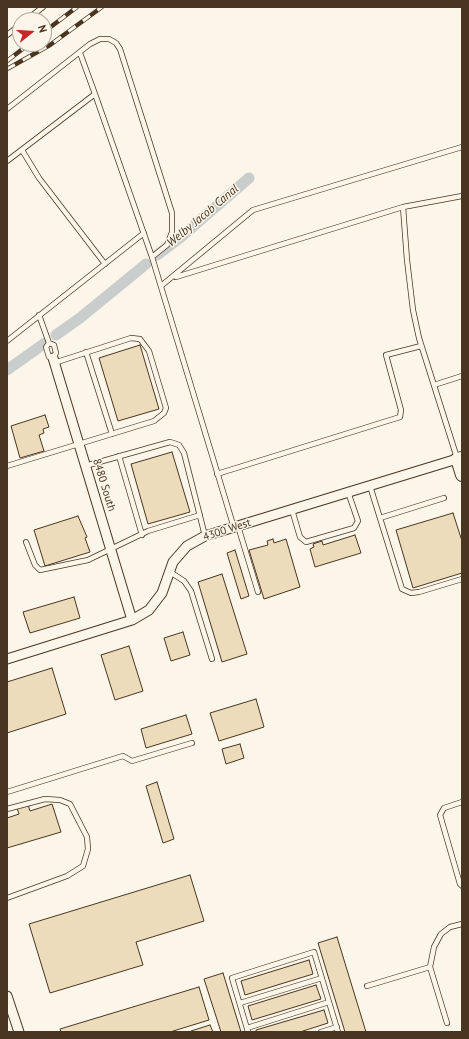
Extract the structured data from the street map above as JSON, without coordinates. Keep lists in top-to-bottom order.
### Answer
{
  "streets": {
    "street": ["8480 South", "4300 West"]
  },
  "crossings": [
    ["8480 South", "4300 West"]
  ],
  "water": ["Welby Jacob Canal"],
  "north": "right"
}
